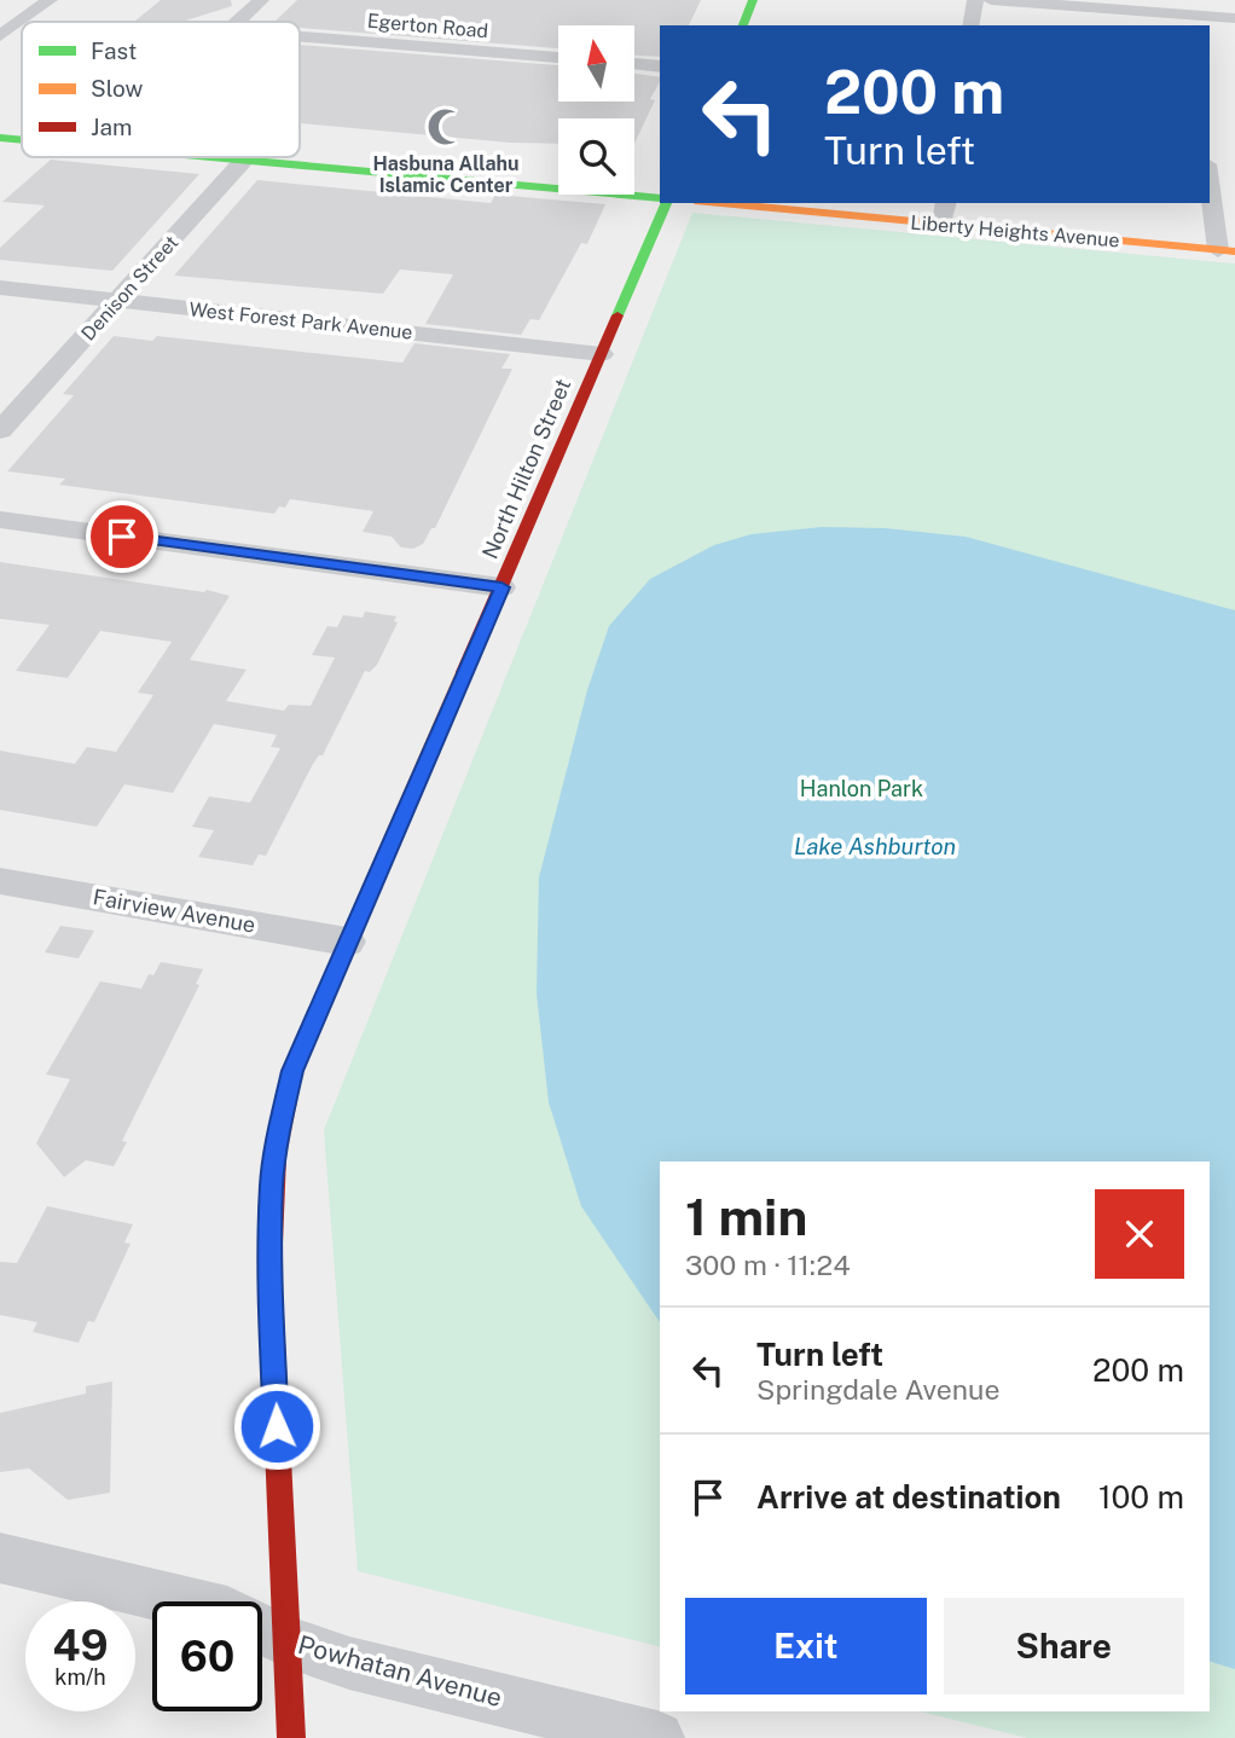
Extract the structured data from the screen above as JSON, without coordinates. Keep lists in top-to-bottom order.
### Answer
{
  "streets": {
    "main road": ["Liberty Heights Avenue", "North Hilton Street"],
    "street": [
      "Egerton Road",
      "Denison Street",
      "West Forest Park Avenue",
      "Fairview Avenue",
      "Powhatan Avenue"
    ]
  },
  "crossings": [
    ["Denison Street", "West Forest Park Avenue"],
    ["West Forest Park Avenue", "North Hilton Street"],
    ["North Hilton Street", "Fairview Avenue"],
    ["North Hilton Street", "Powhatan Avenue"]
  ],
  "water": ["Lake Ashburton"],
  "parks": ["Hanlon Park"],
  "places": {
    "mosque": ["Hasbuna Allahu Islamic Center"]
  },
  "legend": ["Fast", "Slow", "Jam"],
  "north": "top",
  "page": {
    "turn": ["200 m", "Turn left"],
    "heading": ["1 min", "300 m · 11:24"],
    "list": [
      {
        "name": "Turn left",
        "note": "Springdale Avenue",
        "value": "200 m"
      },
      {
        "name": "Arrive at destination",
        "value": "100 m"
      }
    ],
    "buttons": ["Exit", "Share"],
    "speed": "49 km/h",
    "limit": "60"
  }
}
